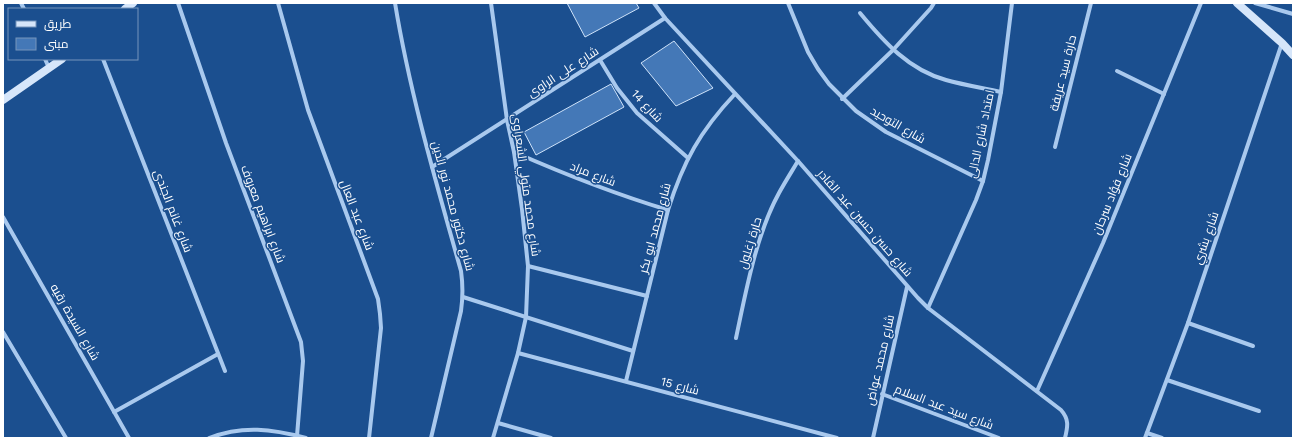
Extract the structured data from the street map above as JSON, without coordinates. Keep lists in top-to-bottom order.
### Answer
{
  "streets": {
    "street": [
      "شارع على الراوى",
      "حارة سيد عريفة",
      "شارع 14",
      "شارع التوحيد",
      "امتداد شارع الدالى",
      "شارع مراد",
      "شارع محمد متولي الشعراوى",
      "شارع فؤاد سرحان",
      "شارع دكتور محمد نور الدين",
      "شارع غانم الجندى",
      "شارع ابراهيم معروف",
      "شارع عبد العال",
      "شارع حسن حسين عبد القادر",
      "شارع محمد ابو بكر",
      "شارع بشري",
      "حارة زغلول",
      "شارع السيدة رقيه",
      "شارع محمد عواض",
      "شارع 15",
      "شارع سيد عبد السلام"
    ]
  },
  "crossings": [
    ["شارع على الراوى", "شارع 14"],
    ["شارع على الراوى", "شارع محمد متولي الشعراوى"],
    ["شارع على الراوى", "شارع دكتور محمد نور الدين"],
    ["شارع على الراوى", "شارع حسن حسين عبد القادر"],
    ["شارع 14", "شارع محمد ابو بكر"],
    ["شارع التوحيد", "امتداد شارع الدالى"],
    ["امتداد شارع الدالى", "شارع حسن حسين عبد القادر"],
    ["شارع مراد", "شارع محمد متولي الشعراوى"],
    ["شارع مراد", "شارع محمد ابو بكر"],
    ["شارع محمد متولي الشعراوى", "شارع 15"],
    ["شارع فؤاد سرحان", "شارع حسن حسين عبد القادر"],
    ["شارع حسن حسين عبد القادر", "شارع محمد ابو بكر"],
    ["شارع حسن حسين عبد القادر", "حارة زغلول"],
    ["شارع حسن حسين عبد القادر", "شارع محمد عواض"],
    ["شارع محمد ابو بكر", "شارع 15"],
    ["شارع محمد عواض", "شارع سيد عبد السلام"]
  ],
  "legend": ["طريق", "مبنى"]
}
